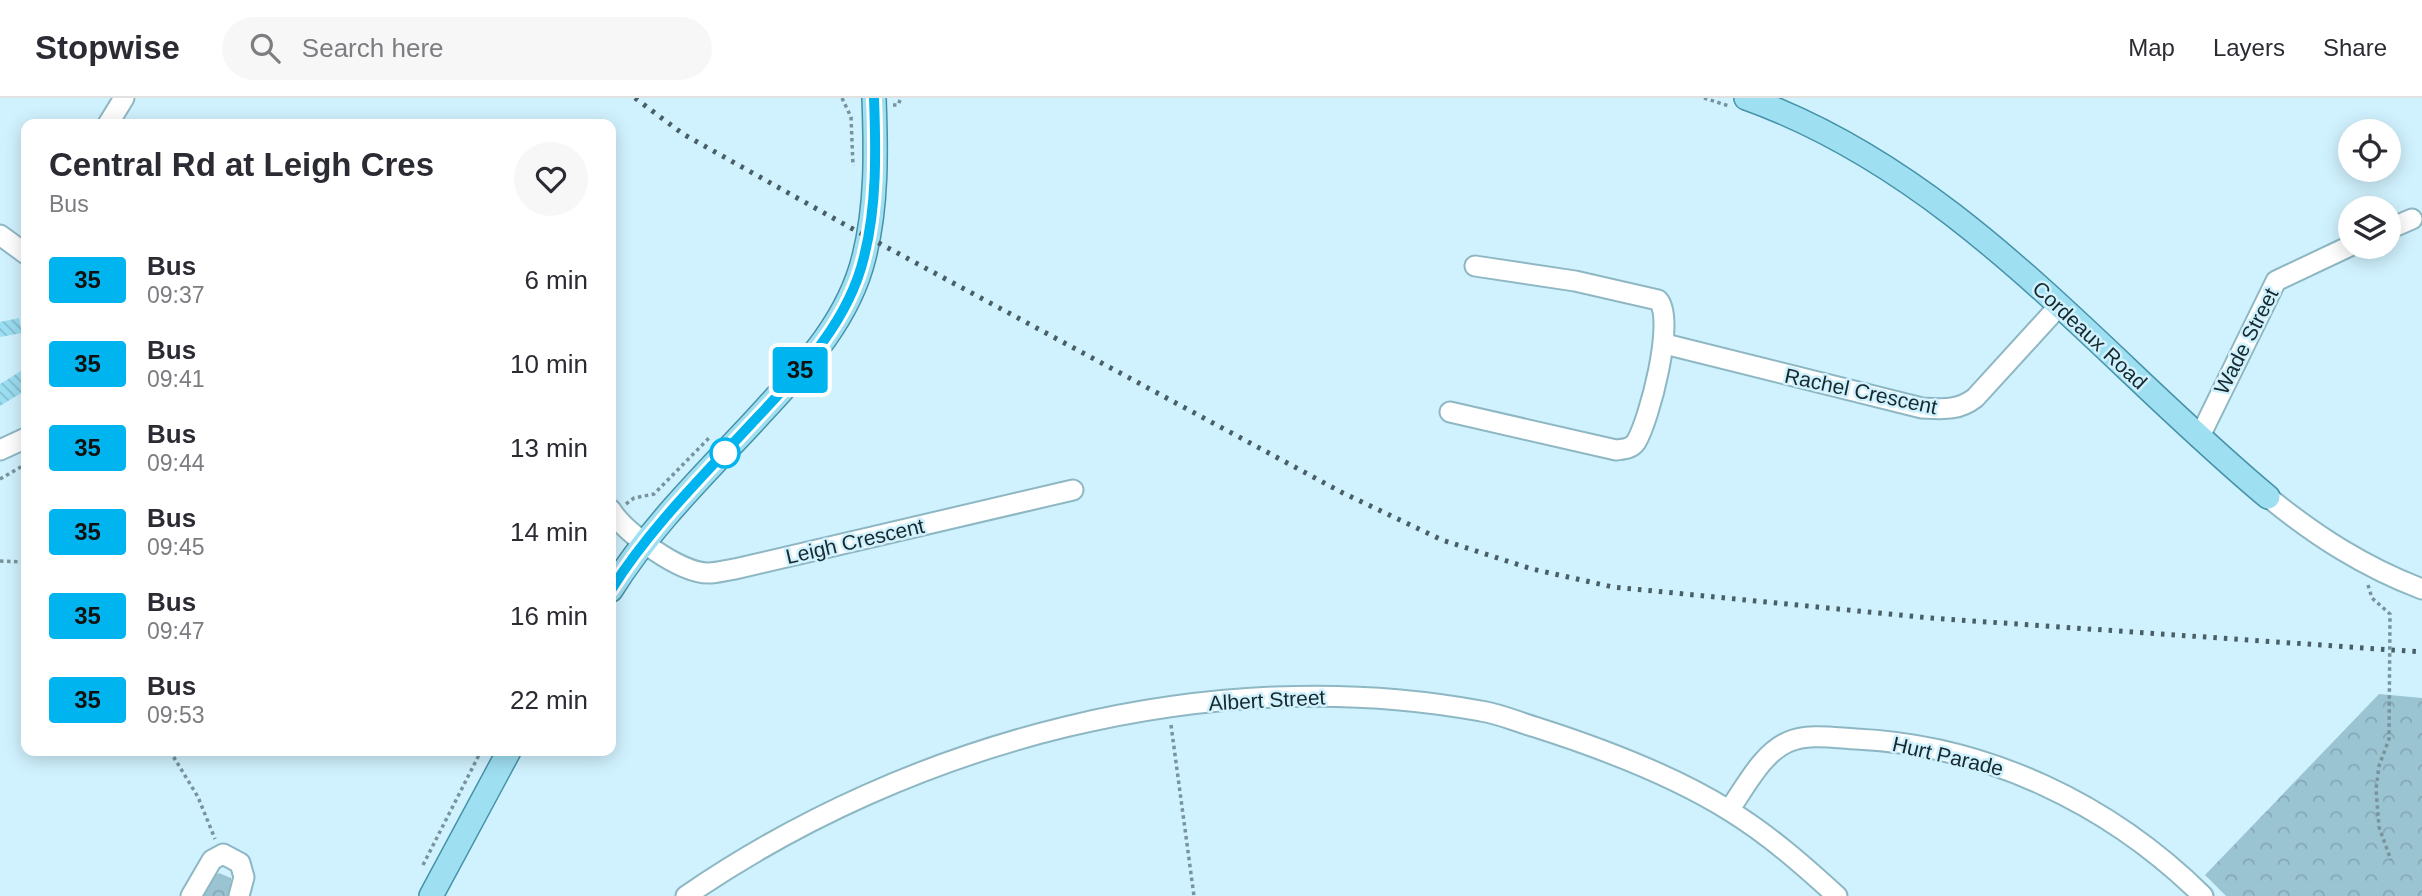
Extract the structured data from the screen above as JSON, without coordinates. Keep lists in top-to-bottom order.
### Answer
{
  "streets": {
    "main road": ["Cordeaux Road"],
    "street": [
      "Wade Street",
      "Rachel Crescent",
      "Leigh Crescent",
      "Albert Street",
      "Hurt Parade"
    ]
  },
  "crossings": [
    ["Cordeaux Road", "Wade Street"],
    ["Cordeaux Road", "Rachel Crescent"],
    ["Albert Street", "Hurt Parade"]
  ],
  "lines": ["bus line 35"],
  "page": {
    "header": "Stopwise",
    "search": "Search here",
    "nav": ["Map", "Layers", "Share"],
    "on_map": "35",
    "heading": ["Central Rd at Leigh Cres", "Bus"],
    "list": [
      {
        "mark": "35",
        "name": "Bus",
        "note": "09:37",
        "value": "6 min"
      },
      {
        "mark": "35",
        "name": "Bus",
        "note": "09:41",
        "value": "10 min"
      },
      {
        "mark": "35",
        "name": "Bus",
        "note": "09:44",
        "value": "13 min"
      },
      {
        "mark": "35",
        "name": "Bus",
        "note": "09:45",
        "value": "14 min"
      },
      {
        "mark": "35",
        "name": "Bus",
        "note": "09:47",
        "value": "16 min"
      },
      {
        "mark": "35",
        "name": "Bus",
        "note": "09:53",
        "value": "22 min"
      }
    ]
  }
}
